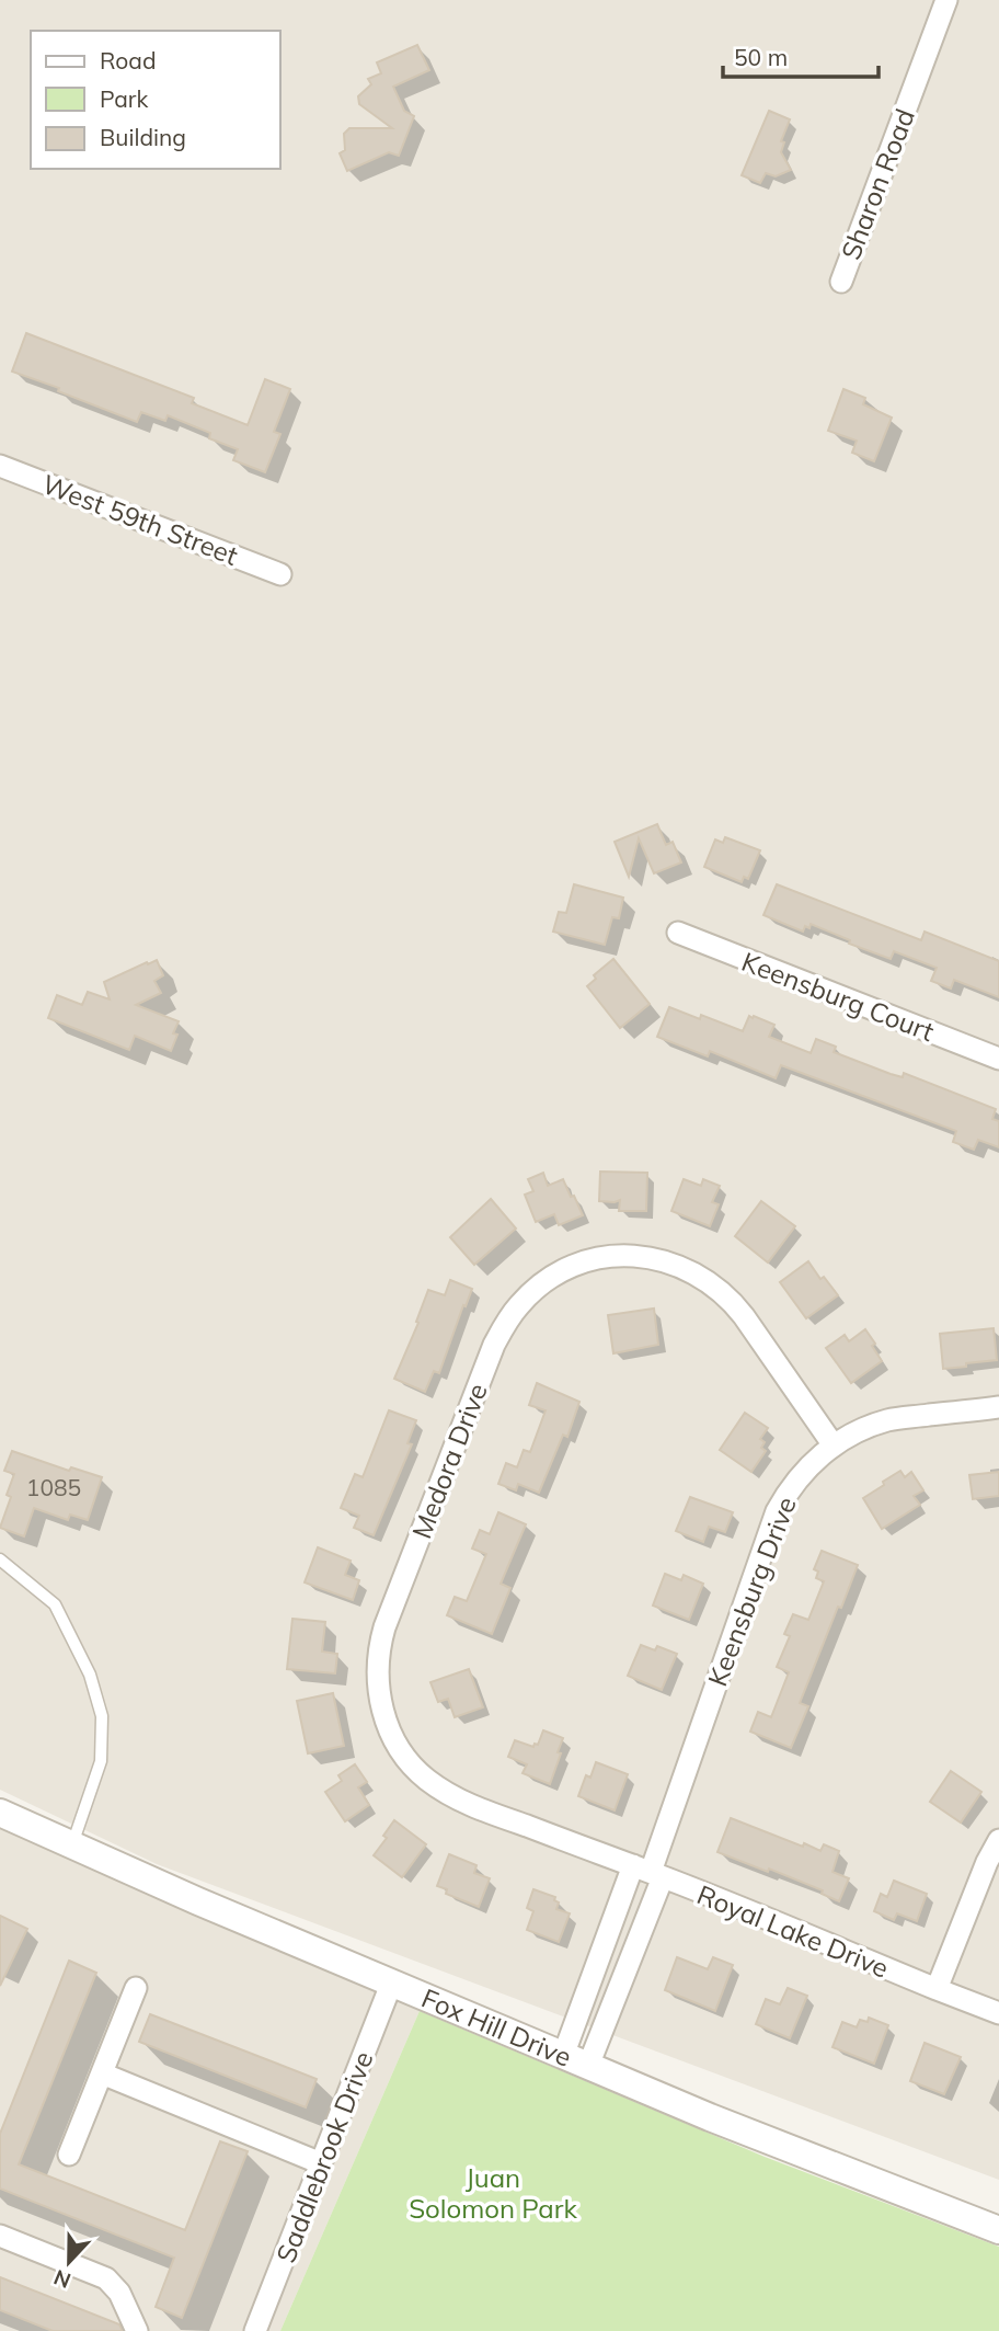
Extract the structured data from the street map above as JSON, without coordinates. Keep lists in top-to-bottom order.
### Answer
{
  "streets": {
    "street": [
      "Sharon Road",
      "West 59th Street",
      "Keensburg Court",
      "Medora Drive",
      "Keensburg Drive",
      "Royal Lake Drive",
      "Fox Hill Drive",
      "Saddlebrook Drive"
    ]
  },
  "crossings": [
    ["Medora Drive", "Keensburg Drive"],
    ["Medora Drive", "Royal Lake Drive"],
    ["Keensburg Drive", "Royal Lake Drive"],
    ["Keensburg Drive", "Fox Hill Drive"],
    ["Fox Hill Drive", "Saddlebrook Drive"]
  ],
  "parks": ["Juan Solomon Park"],
  "house_numbers": ["1085"],
  "legend": ["Road", "Park", "Building"],
  "scale_bar": "50 m",
  "north": "bottom"
}
